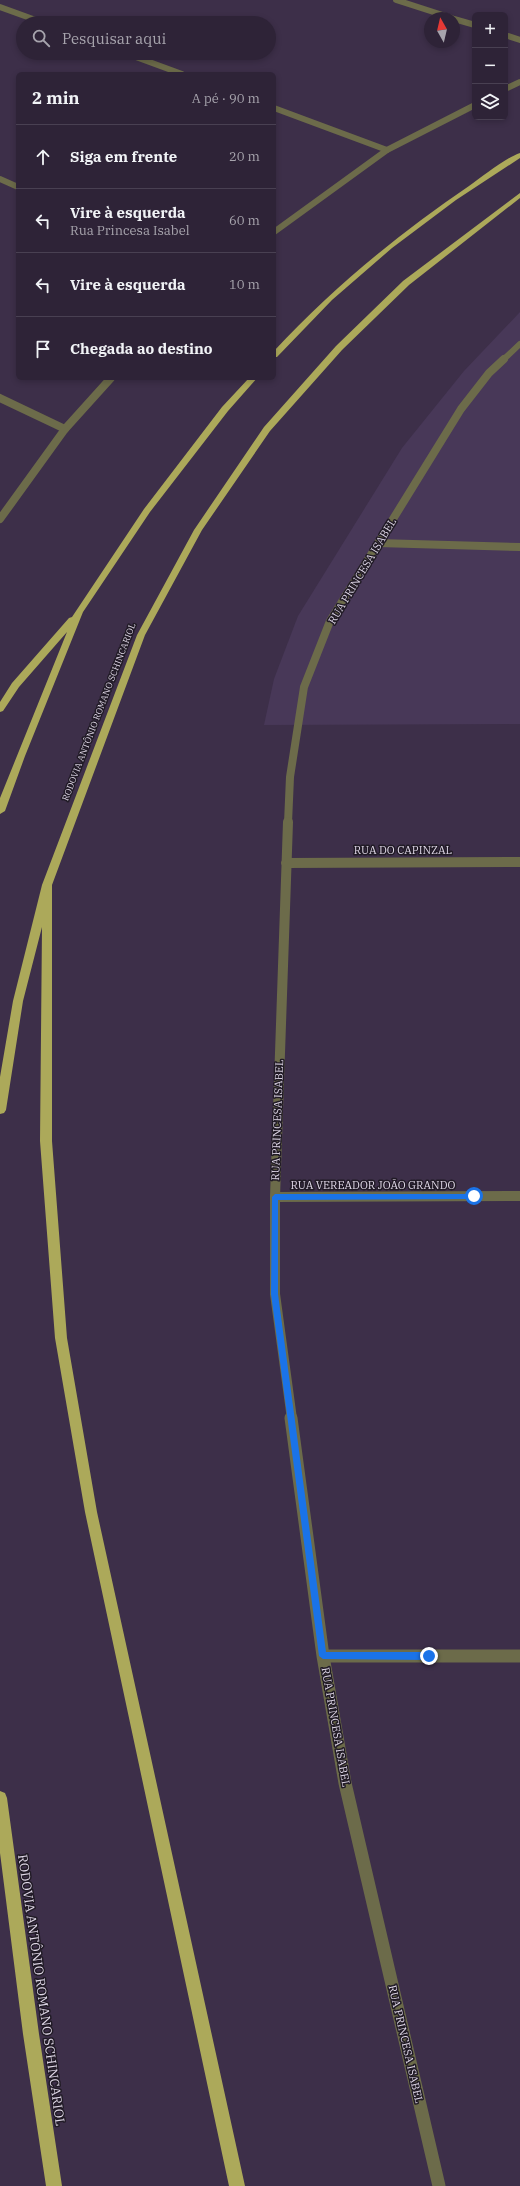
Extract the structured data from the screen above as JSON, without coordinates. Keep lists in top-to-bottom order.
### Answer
{
  "streets": {
    "highway": ["RODOVIA ANTÔNIO ROMANO SCHINCARIOL"],
    "street": ["RUA PRINCESA ISABEL", "RUA DO CAPINZAL", "RUA VEREADOR JOÃO GRANDO"]
  },
  "crossings": [
    ["RUA PRINCESA ISABEL", "RUA DO CAPINZAL"],
    ["RUA PRINCESA ISABEL", "RUA VEREADOR JOÃO GRANDO"]
  ],
  "north": "top",
  "page": {
    "map_buttons": ["+", "−"],
    "search": "Pesquisar aqui",
    "heading": ["2 min", "A pé · 90 m"],
    "list": [
      ["Siga em frente", "20 m"],
      ["Vire à esquerda", "Rua Princesa Isabel", "60 m"],
      ["Vire à esquerda", "10 m"],
      "Chegada ao destino"
    ]
  }
}
